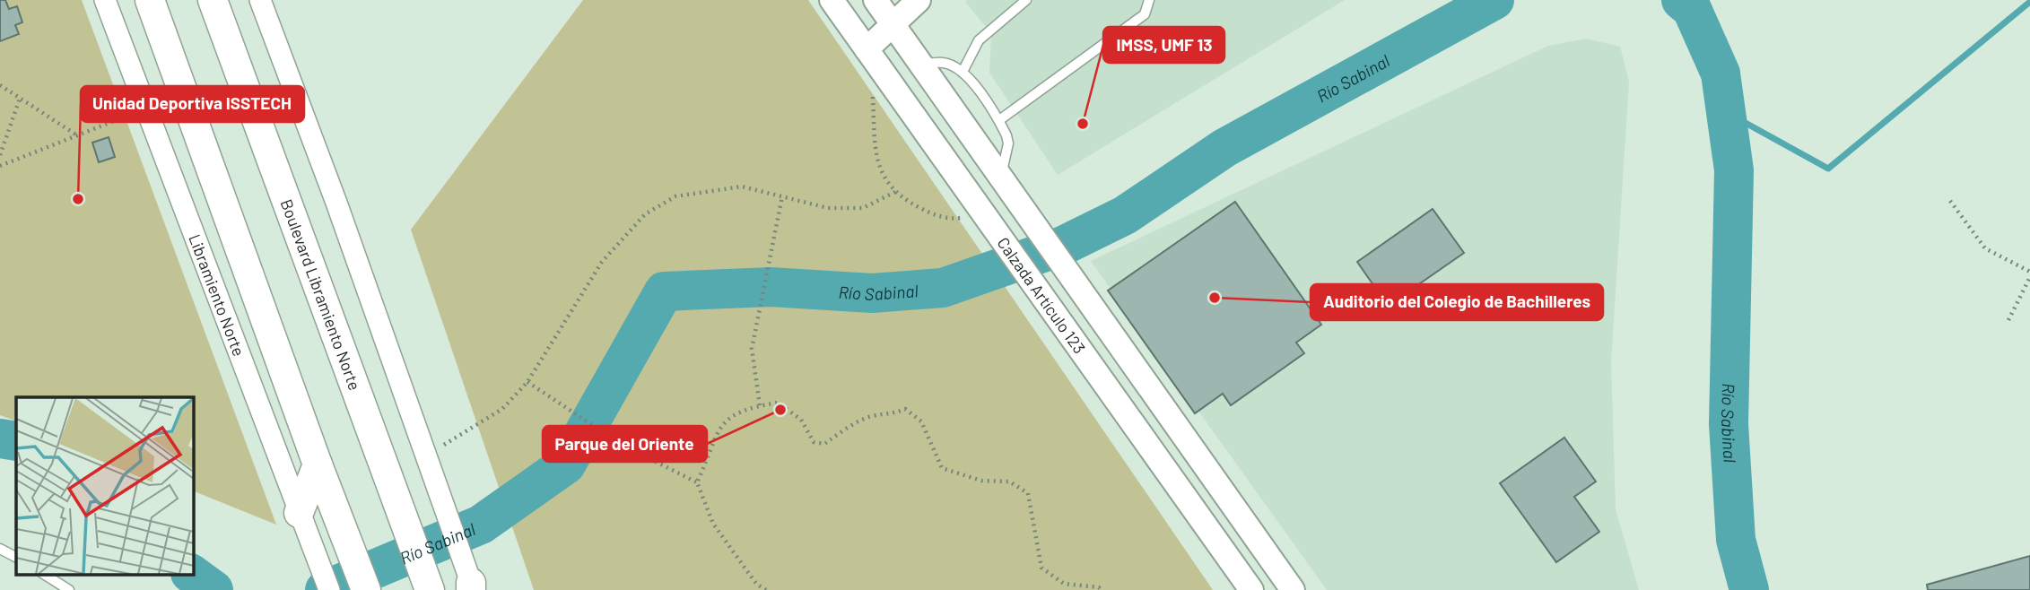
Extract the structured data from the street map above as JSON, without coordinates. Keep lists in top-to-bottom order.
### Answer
{
  "streets": {
    "highway": ["Boulevard Libramiento Norte"],
    "main road": ["Calzada Artículo 123"],
    "street": ["Libramiento Norte"]
  },
  "water": ["Río Sabinal"],
  "places": [
    "IMSS, UMF 13",
    "Unidad Deportiva ISSTECH",
    "Auditorio del Colegio de Bachilleres",
    "Parque del Oriente"
  ]
}
